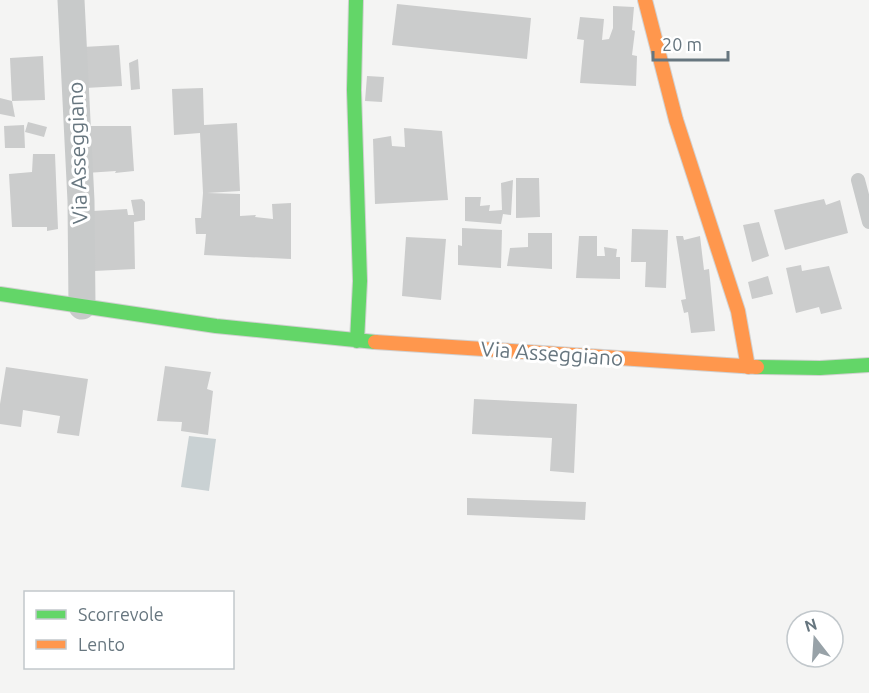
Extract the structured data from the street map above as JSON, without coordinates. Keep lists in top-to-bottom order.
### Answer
{
  "streets": {
    "street": ["Via Asseggiano"]
  },
  "legend": ["Scorrevole", "Lento"],
  "scale_bar": "20 m",
  "north": "top"
}
